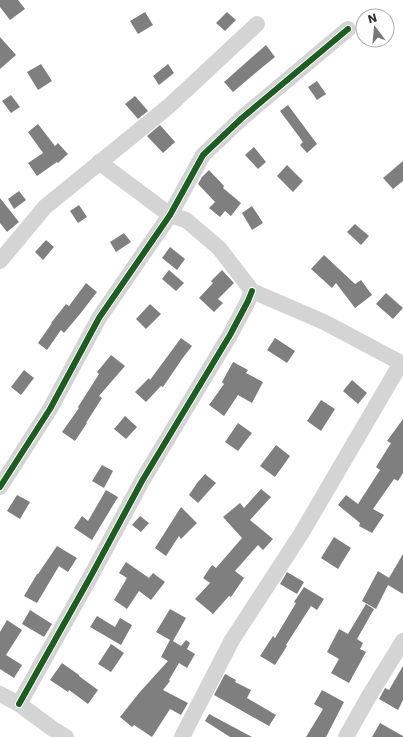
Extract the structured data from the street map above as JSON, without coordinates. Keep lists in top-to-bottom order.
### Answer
{
  "north": "top"
}
